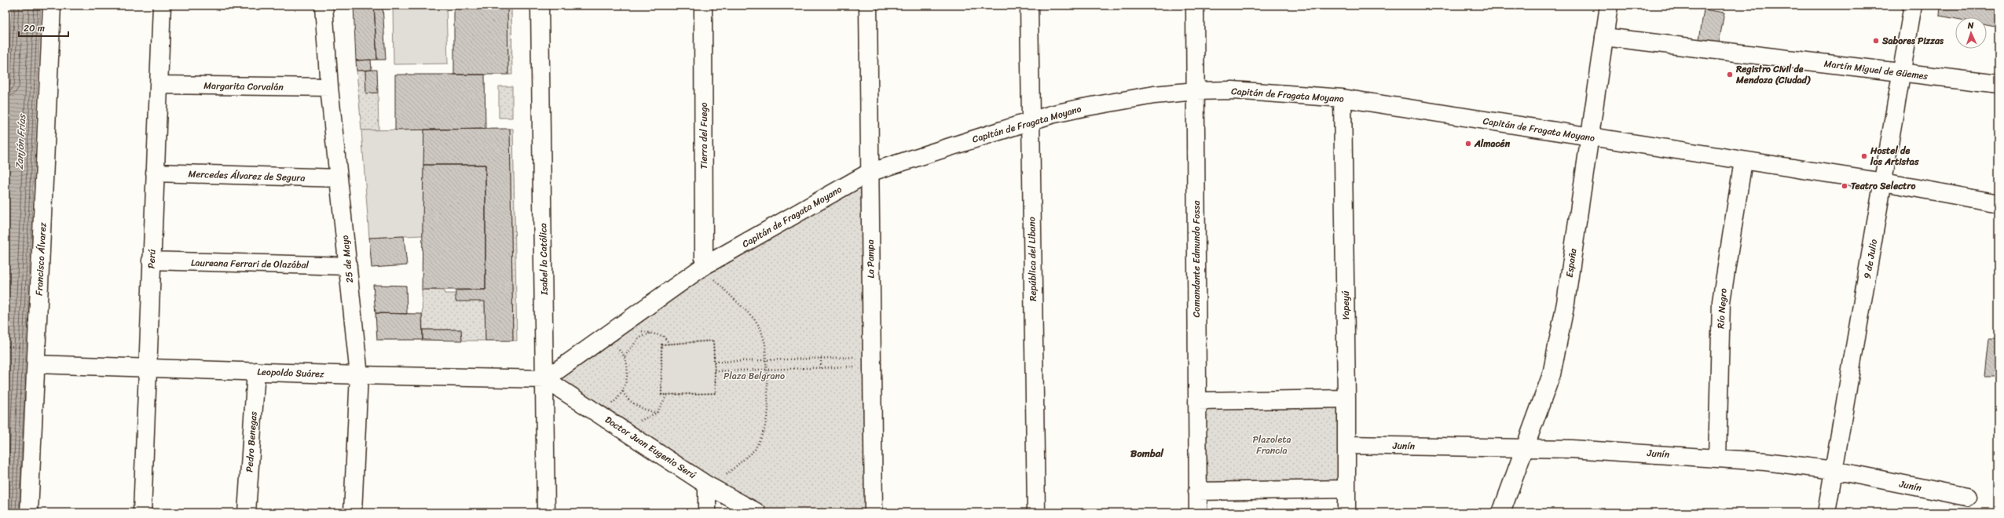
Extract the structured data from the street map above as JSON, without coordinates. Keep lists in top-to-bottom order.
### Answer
{
  "streets": {
    "street": [
      "Martín Miguel de Güemes",
      "Margarita Corvalán",
      "Capitán de Fragata Moyano",
      "Tierra del Fuego",
      "Mercedes Álvarez de Segura",
      "Francisco Álvarez",
      "Perú",
      "25 de Mayo",
      "Isabel la Católica",
      "La Pampa",
      "República del Libano",
      "Comandante Edmundo Fossa",
      "9 de Julio",
      "España",
      "Laureana Ferrari de Olazábal",
      "Yapeyú",
      "Río Negro",
      "Leopoldo Suárez",
      "Pedro Benegas",
      "Junín",
      "Doctor Juan Eugenio Serú"
    ]
  },
  "crossings": [
    ["Martín Miguel de Güemes", "9 de Julio"],
    ["Martín Miguel de Güemes", "España"],
    ["Margarita Corvalán", "Perú"],
    ["Margarita Corvalán", "25 de Mayo"],
    ["Capitán de Fragata Moyano", "Tierra del Fuego"],
    ["Capitán de Fragata Moyano", "Isabel la Católica"],
    ["Capitán de Fragata Moyano", "La Pampa"],
    ["Capitán de Fragata Moyano", "República del Libano"],
    ["Capitán de Fragata Moyano", "Comandante Edmundo Fossa"],
    ["Capitán de Fragata Moyano", "9 de Julio"],
    ["Capitán de Fragata Moyano", "España"],
    ["Capitán de Fragata Moyano", "Yapeyú"],
    ["Capitán de Fragata Moyano", "Río Negro"],
    ["Capitán de Fragata Moyano", "Leopoldo Suárez"],
    ["Capitán de Fragata Moyano", "Doctor Juan Eugenio Serú"],
    ["Mercedes Álvarez de Segura", "Perú"],
    ["Mercedes Álvarez de Segura", "25 de Mayo"],
    ["Francisco Álvarez", "Leopoldo Suárez"],
    ["Perú", "Laureana Ferrari de Olazábal"],
    ["Perú", "Leopoldo Suárez"],
    ["25 de Mayo", "Laureana Ferrari de Olazábal"],
    ["25 de Mayo", "Leopoldo Suárez"],
    ["Isabel la Católica", "Leopoldo Suárez"],
    ["Isabel la Católica", "Doctor Juan Eugenio Serú"],
    ["9 de Julio", "Junín"],
    ["España", "Junín"],
    ["Yapeyú", "Junín"],
    ["Río Negro", "Junín"],
    ["Leopoldo Suárez", "Pedro Benegas"],
    ["Leopoldo Suárez", "Doctor Juan Eugenio Serú"]
  ],
  "districts": ["Bombal"],
  "water": ["Zanjón Frías"],
  "parks": ["Plaza Belgrano", "Plazoleta Francia"],
  "places": [
    "Sabores Pizzas",
    "Registro Civil de Mendoza (Ciudad)",
    "Almacén",
    "Hostel de los Artistas",
    "Teatro Selectro"
  ],
  "scale_bar": "20 m",
  "north": "top"
}
